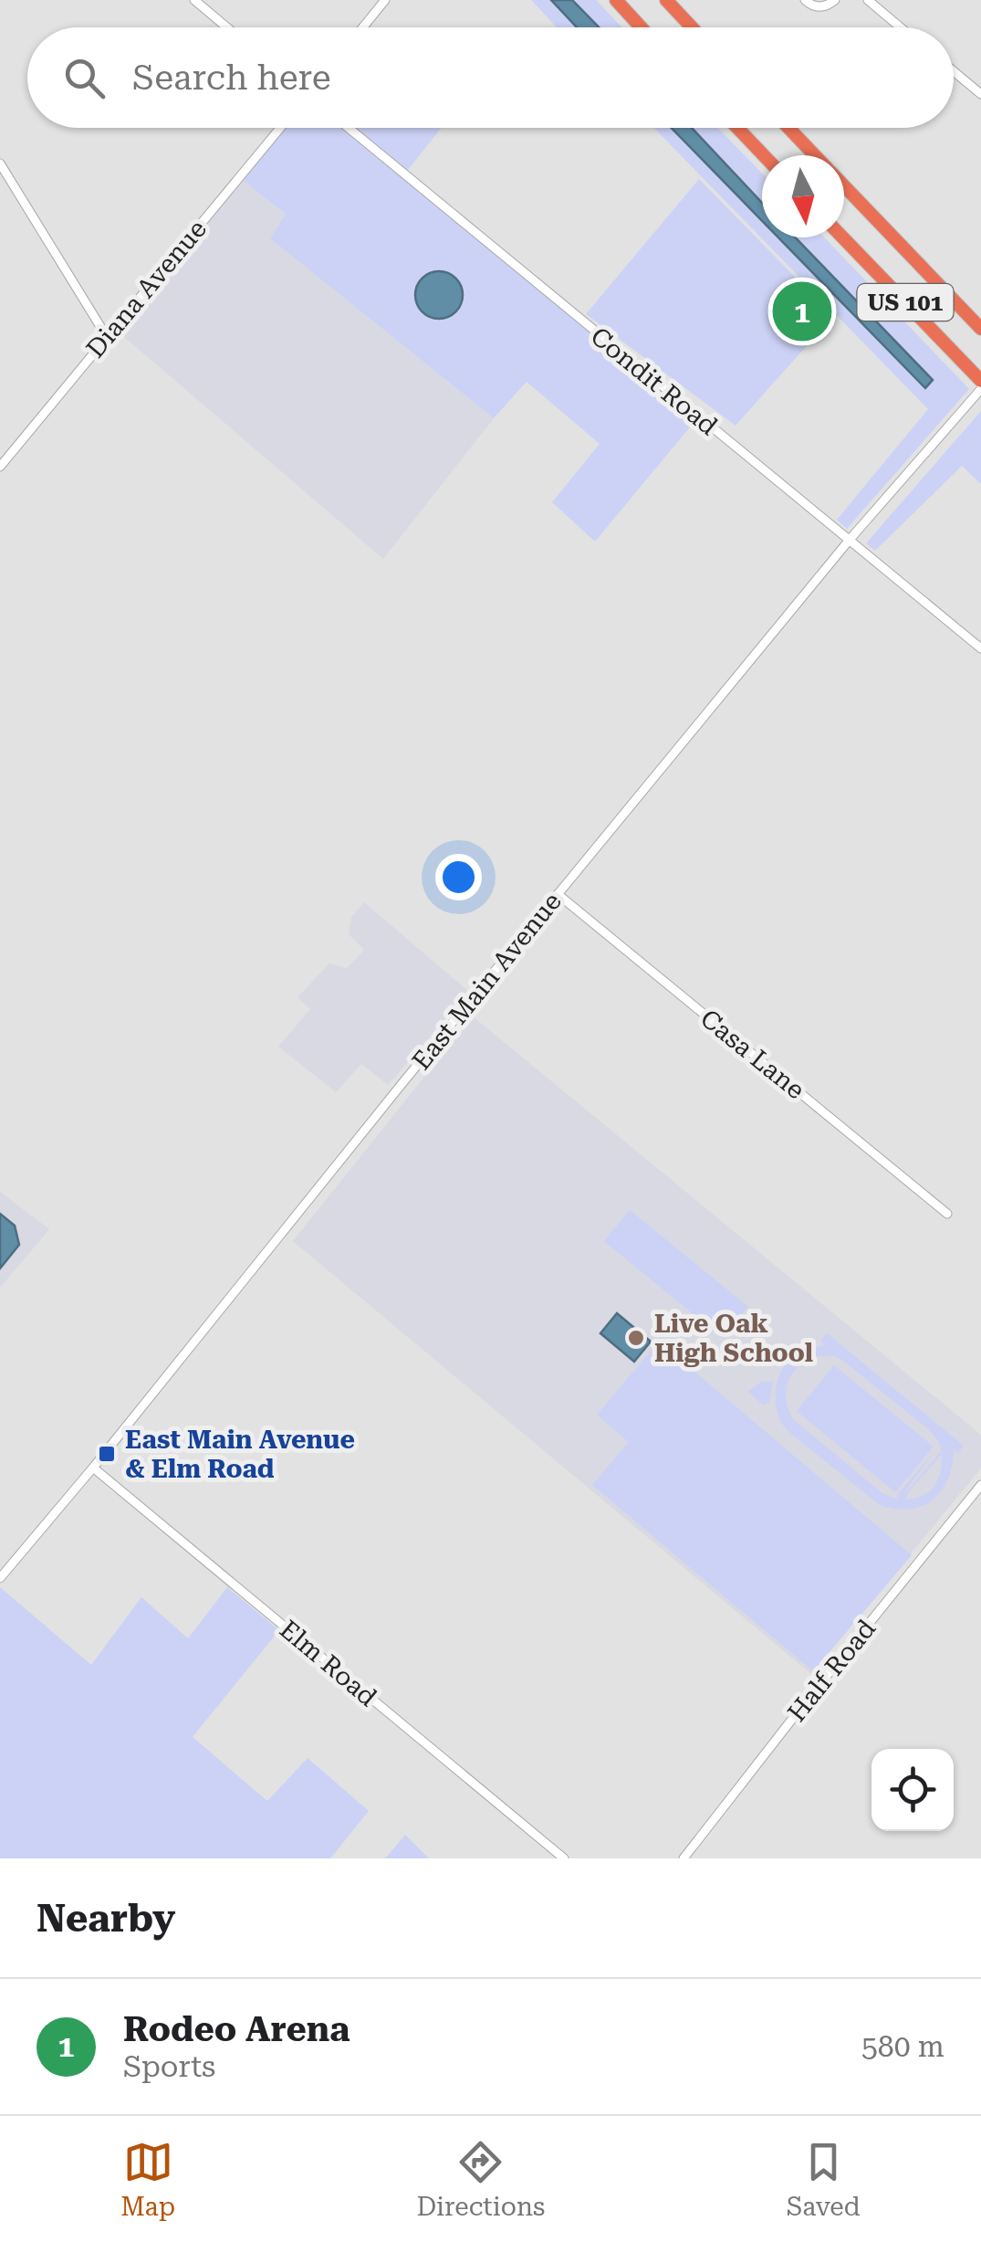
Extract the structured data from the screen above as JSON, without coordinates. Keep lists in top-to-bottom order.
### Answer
{
  "streets": {
    "highway": ["US 101"],
    "street": [
      "Diana Avenue",
      "Condit Road",
      "East Main Avenue",
      "Casa Lane",
      "Elm Road",
      "Half Road"
    ]
  },
  "crossings": [
    ["Condit Road", "East Main Avenue"],
    ["East Main Avenue", "Casa Lane"],
    ["East Main Avenue", "Elm Road"]
  ],
  "places": {
    "other": ["Live Oak High School"],
    "transit": ["East Main Avenue & Elm Road"]
  },
  "north": "bottom",
  "page": {
    "search": "Search here",
    "pins": "1",
    "heading": "Nearby",
    "list": [
      {
        "mark": "1",
        "name": "Rodeo Arena",
        "note": "Sports",
        "value": "580 m"
      }
    ],
    "nav": ["Map", "Directions", "Saved"]
  }
}
